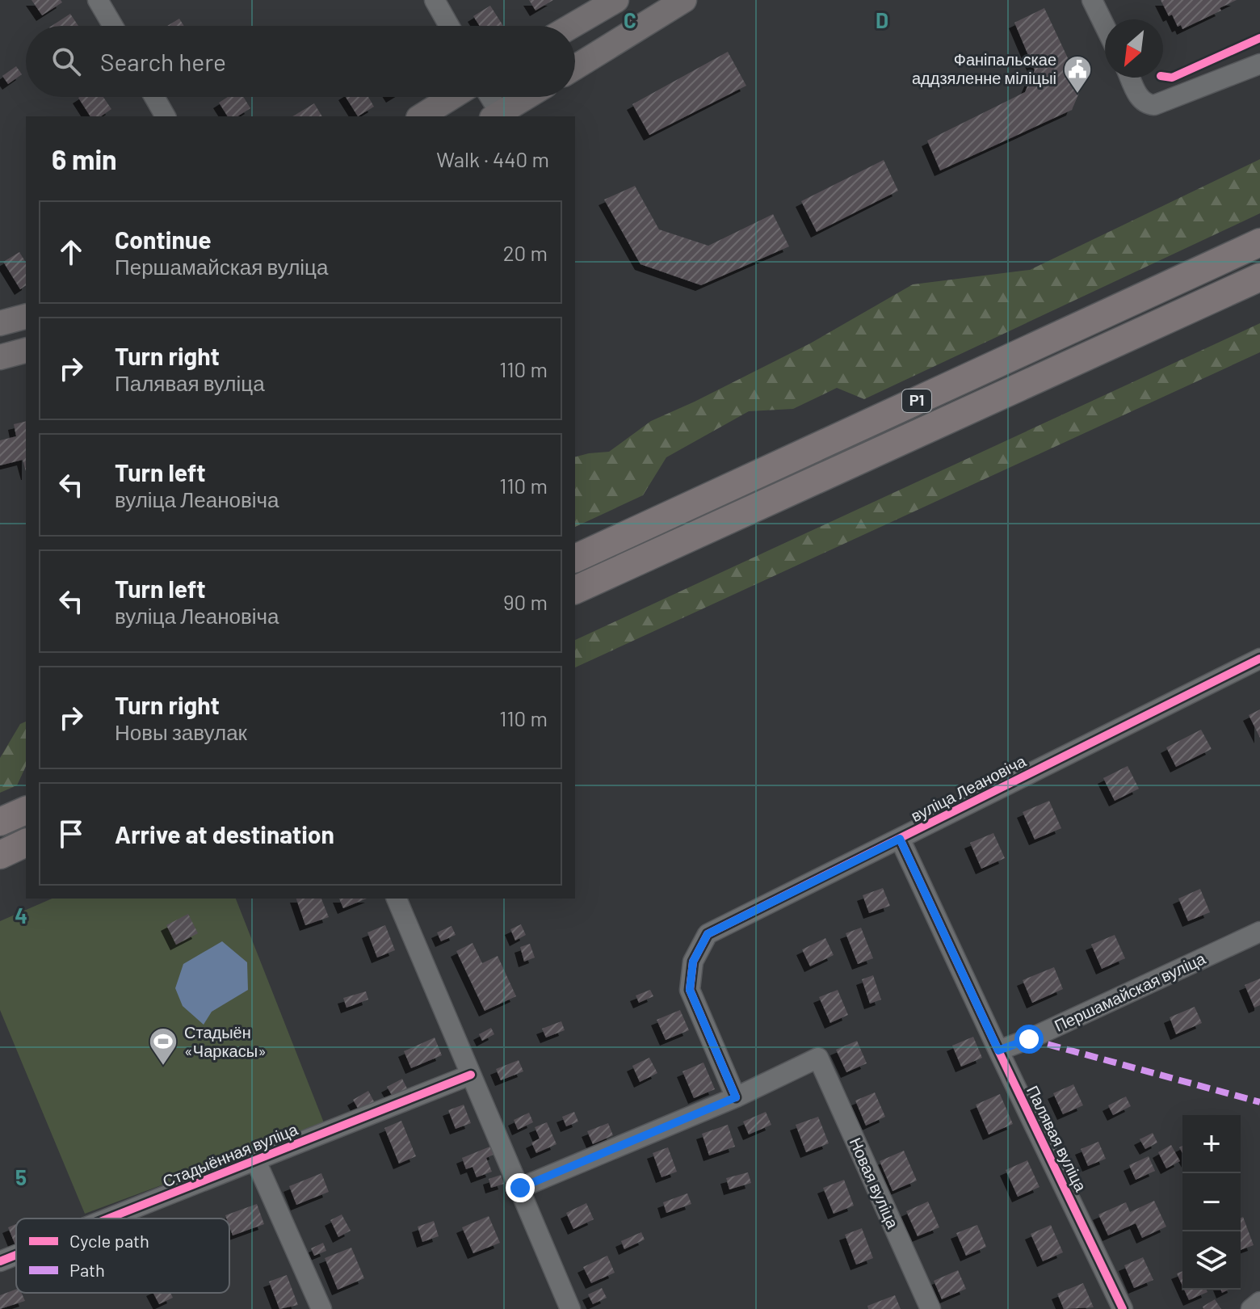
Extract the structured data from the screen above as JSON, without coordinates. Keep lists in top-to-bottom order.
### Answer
{
  "streets": {
    "highway": ["Р1"],
    "street": [
      "вуліца Леановіча",
      "Першамайская вуліца",
      "Палявая вуліца",
      "Стадыённая вуліца",
      "Новая вуліца"
    ]
  },
  "crossings": [
    ["вуліца Леановіча", "Палявая вуліца"],
    ["вуліца Леановіча", "Новая вуліца"],
    ["Першамайская вуліца", "Палявая вуліца"]
  ],
  "places": {
    "public building": ["Фаніпальскае аддзяленне міліцыі"],
    "sports": ["Стадыён «Чаркасы»"]
  },
  "legend": ["Cycle path", "Path"],
  "north": "bottom left",
  "page": {
    "search": "Search here",
    "heading": ["6 min", "Walk · 440 m"],
    "list": [
      ["Continue", "Першамайская вуліца", "20 m"],
      ["Turn right", "Палявая вуліца", "110 m"],
      ["Turn left", "вуліца Леановіча", "110 m"],
      ["Turn left", "вуліца Леановіча", "90 m"],
      ["Turn right", "Новы завулак", "110 m"],
      "Arrive at destination"
    ],
    "map_buttons": ["+", "−"]
  },
  "grid": {
    "columns": ["C", "D"],
    "rows": ["4", "5"]
  }
}
